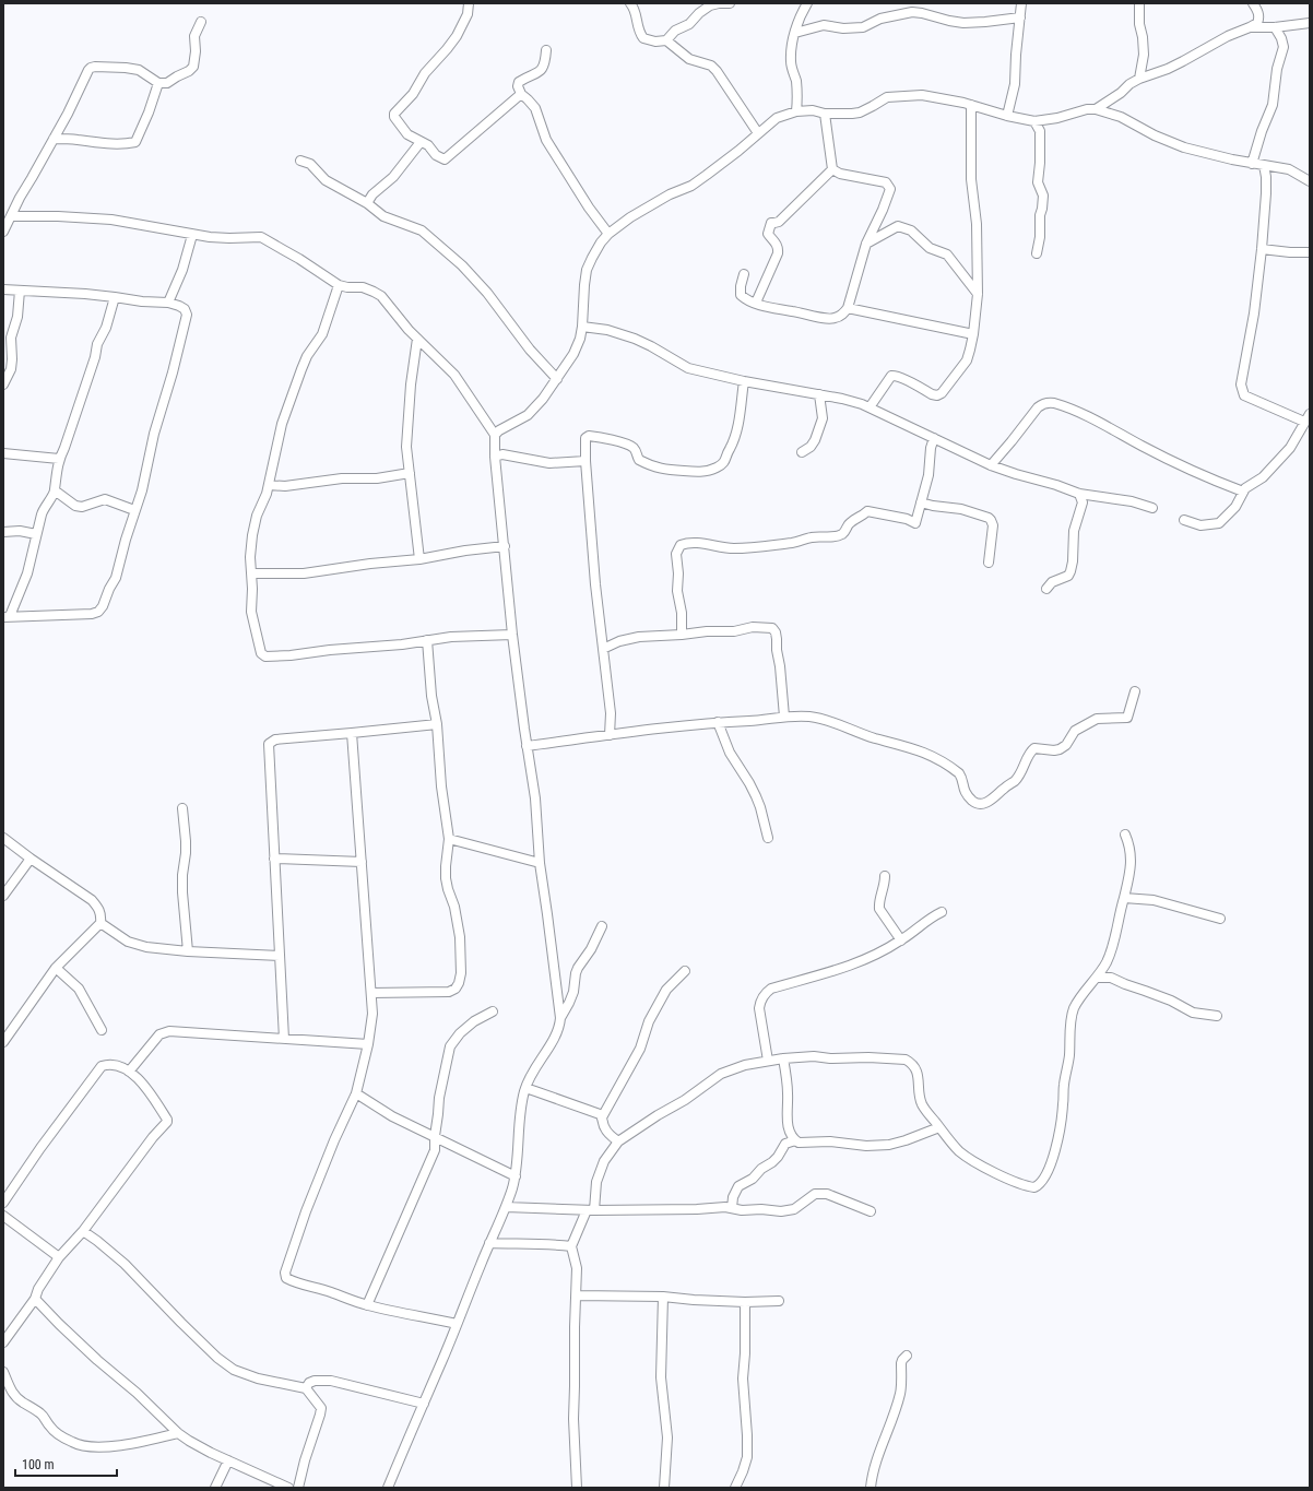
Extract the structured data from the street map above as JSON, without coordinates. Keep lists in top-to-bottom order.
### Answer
{
  "scale_bar": "100 m"
}
